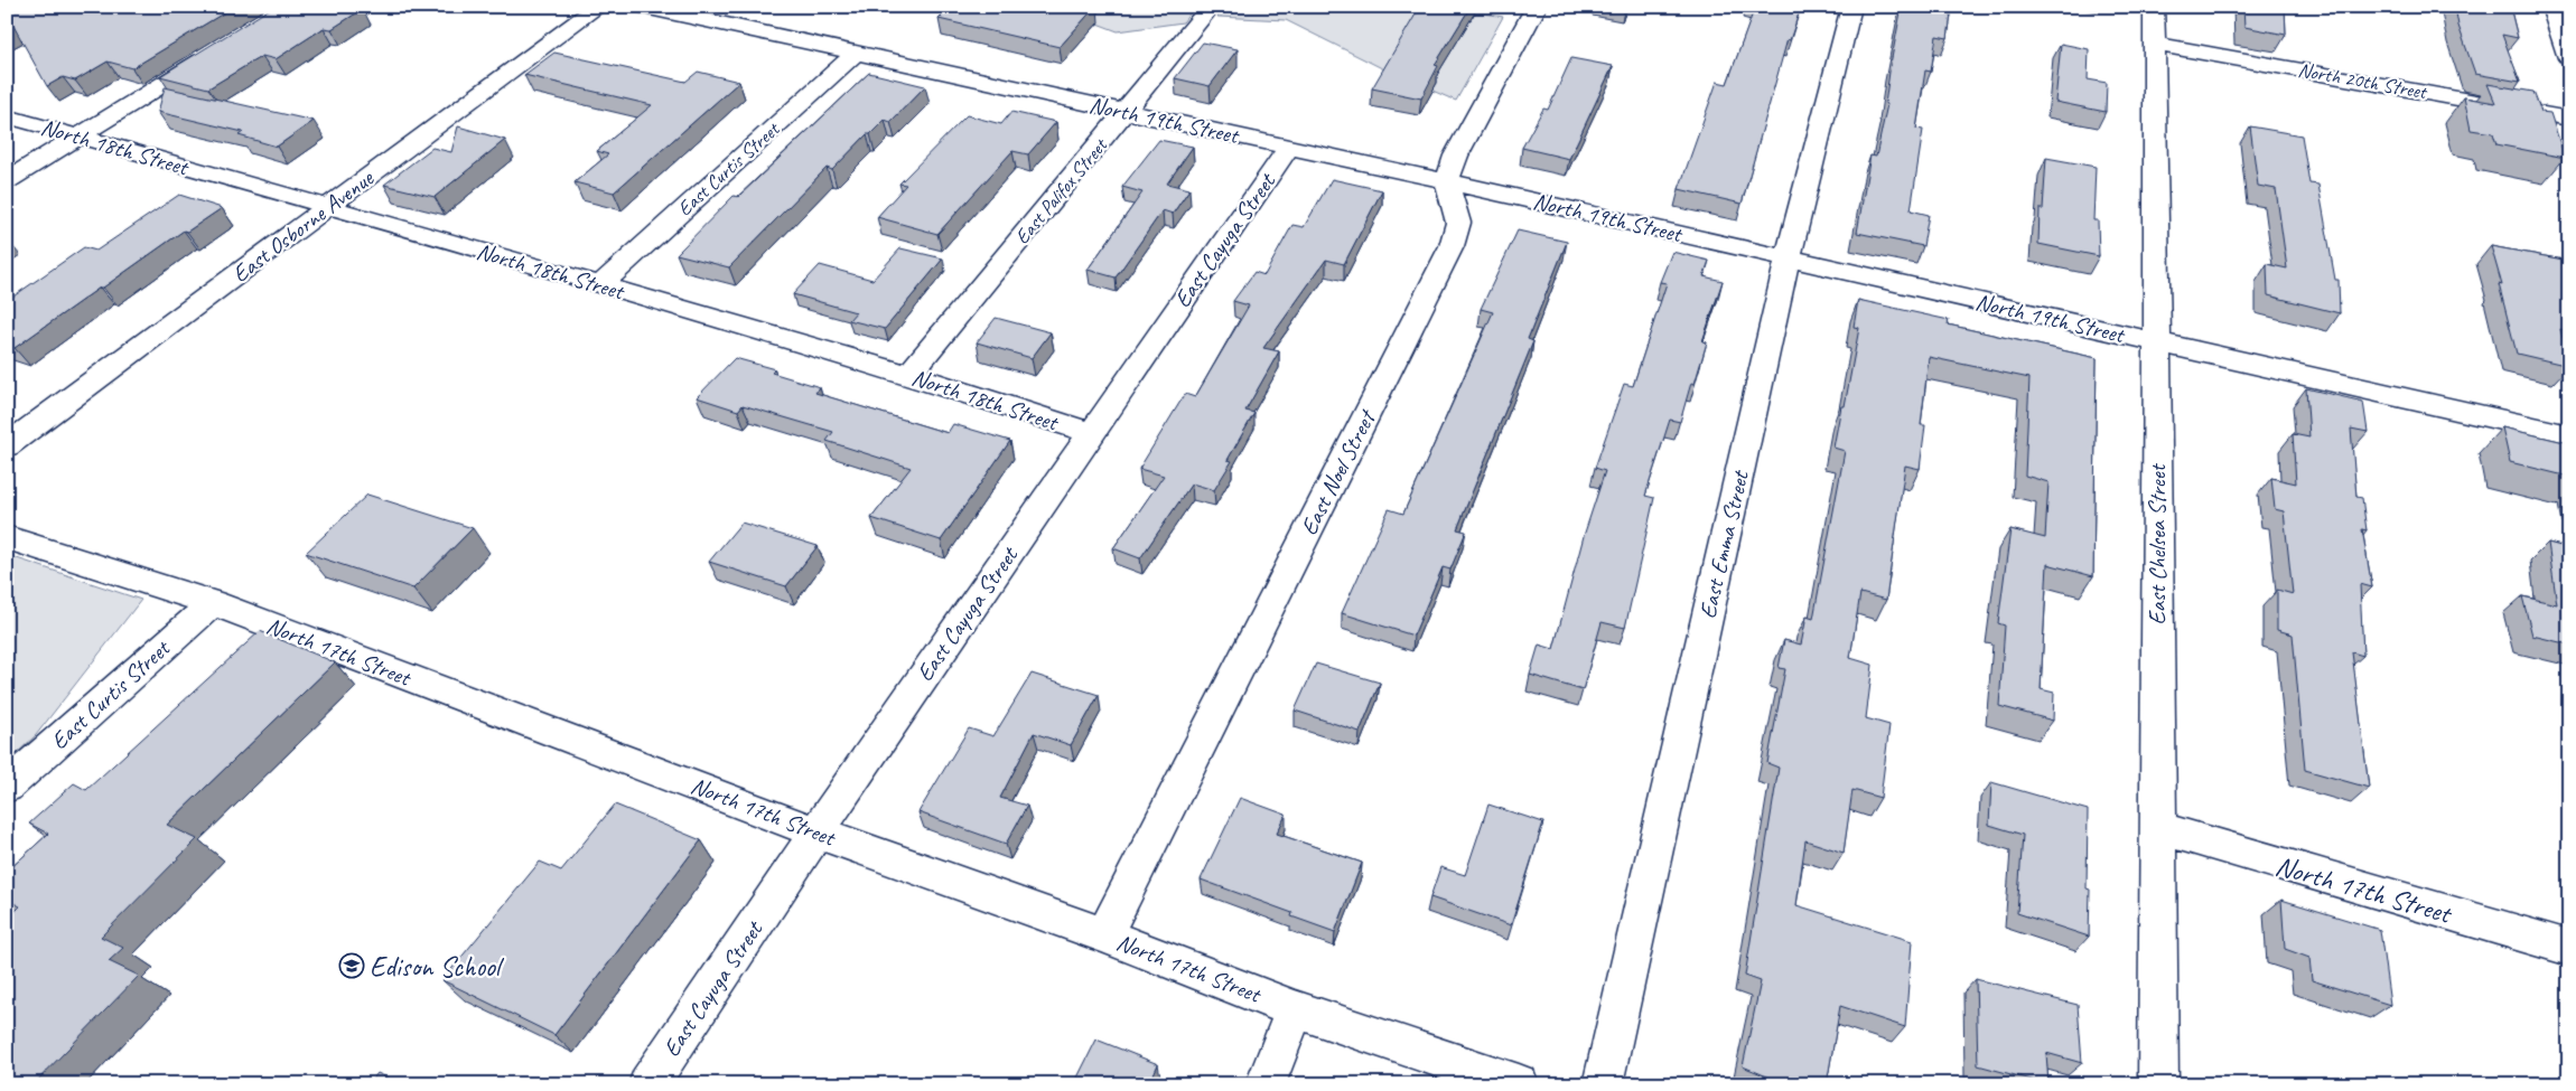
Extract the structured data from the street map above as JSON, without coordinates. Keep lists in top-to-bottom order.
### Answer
{
  "streets": {
    "street": [
      "North 20th Street",
      "North 19th Street",
      "North 18th Street",
      "East Curtis Street",
      "East Palifox Street",
      "East Osborne Avenue",
      "East Cayuga Street",
      "East Noel Street",
      "East Emma Street",
      "East Chelsea Street",
      "North 17th Street"
    ]
  },
  "crossings": [
    ["North 20th Street", "East Chelsea Street"],
    ["North 19th Street", "East Curtis Street"],
    ["North 19th Street", "East Palifox Street"],
    ["North 19th Street", "East Cayuga Street"],
    ["North 19th Street", "East Noel Street"],
    ["North 19th Street", "East Emma Street"],
    ["North 19th Street", "East Chelsea Street"],
    ["North 18th Street", "East Curtis Street"],
    ["North 18th Street", "East Palifox Street"],
    ["North 18th Street", "East Osborne Avenue"],
    ["North 18th Street", "East Cayuga Street"],
    ["East Curtis Street", "North 17th Street"],
    ["East Cayuga Street", "North 17th Street"],
    ["East Noel Street", "North 17th Street"],
    ["East Chelsea Street", "North 17th Street"]
  ],
  "places": {
    "school or university": ["Edison School"]
  }
}
